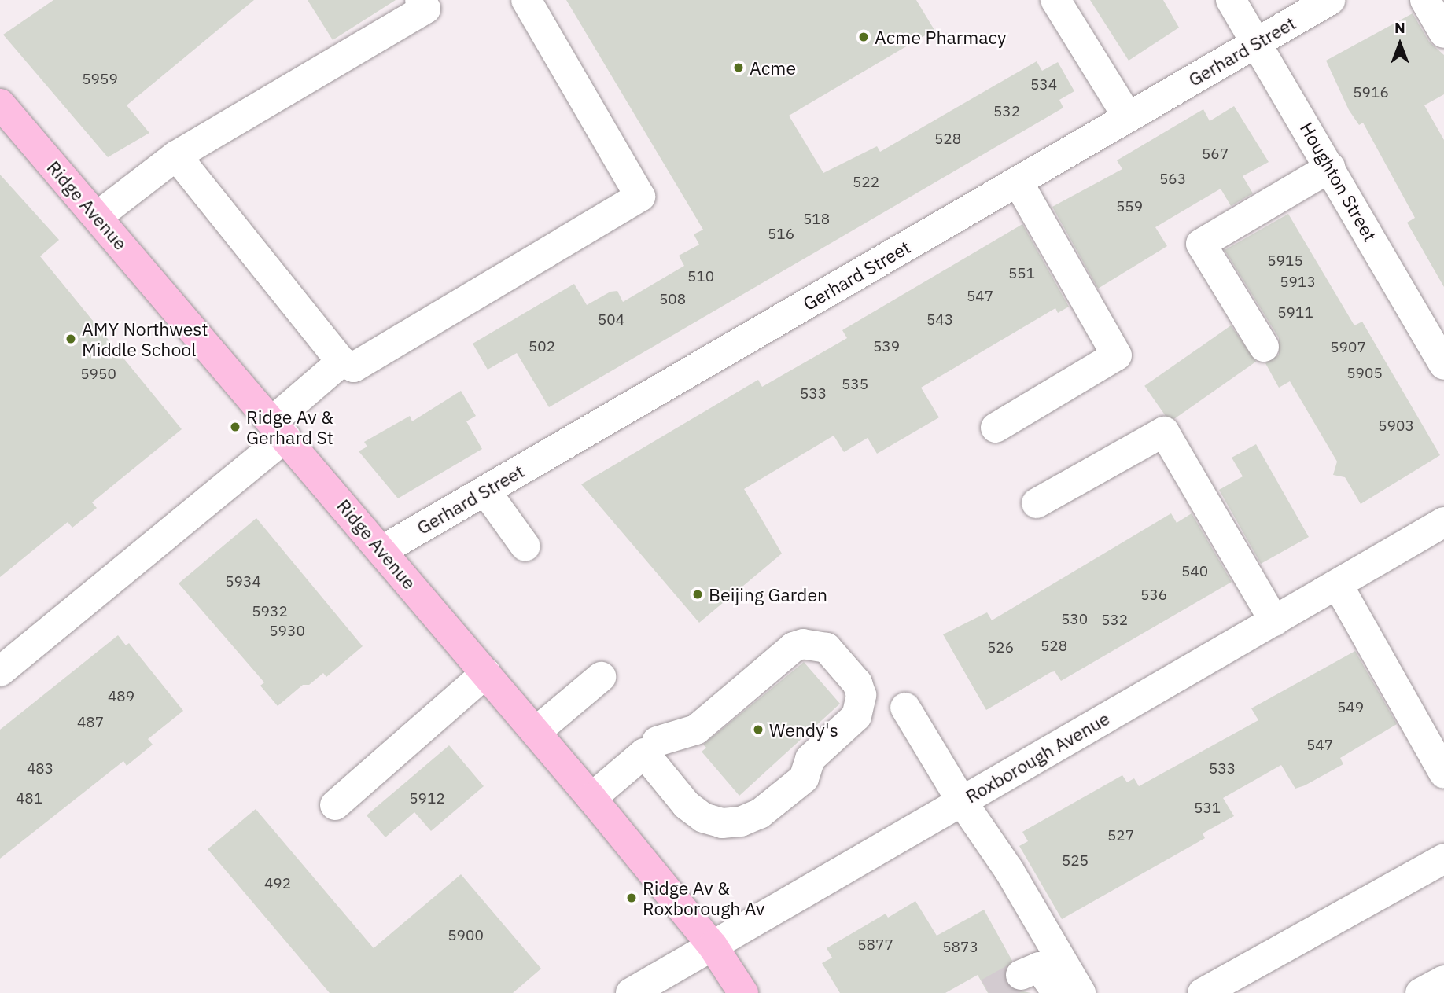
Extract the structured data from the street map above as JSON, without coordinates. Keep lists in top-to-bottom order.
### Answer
{
  "streets": {
    "main road": ["Ridge Avenue"],
    "street": ["Gerhard Street", "Houghton Street", "Roxborough Avenue"]
  },
  "crossings": [
    ["Gerhard Street", "Houghton Street"],
    ["Gerhard Street", "Ridge Avenue"],
    ["Ridge Avenue", "Roxborough Avenue"]
  ],
  "places": [
    "Acme Pharmacy",
    "Acme",
    "AMY Northwest Middle School",
    "Ridge Av & Gerhard St",
    "Beijing Garden",
    "Wendy's",
    "Ridge Av & Roxborough Av"
  ],
  "house_numbers": [
    "5959",
    "534",
    "5916",
    "532",
    "528",
    "567",
    "563",
    "522",
    "559",
    "518",
    "516",
    "5915",
    "551",
    "510",
    "5913",
    "547",
    "508",
    "5911",
    "504",
    "543",
    "502",
    "539",
    "5907",
    "5905",
    "5950",
    "535",
    "533",
    "5903",
    "540",
    "5934",
    "536",
    "5932",
    "530",
    "532",
    "5930",
    "528",
    "526",
    "489",
    "549",
    "487",
    "547",
    "483",
    "533",
    "481",
    "5912",
    "531",
    "527",
    "525",
    "492",
    "5900",
    "5877",
    "5873"
  ],
  "north": "top"
}
